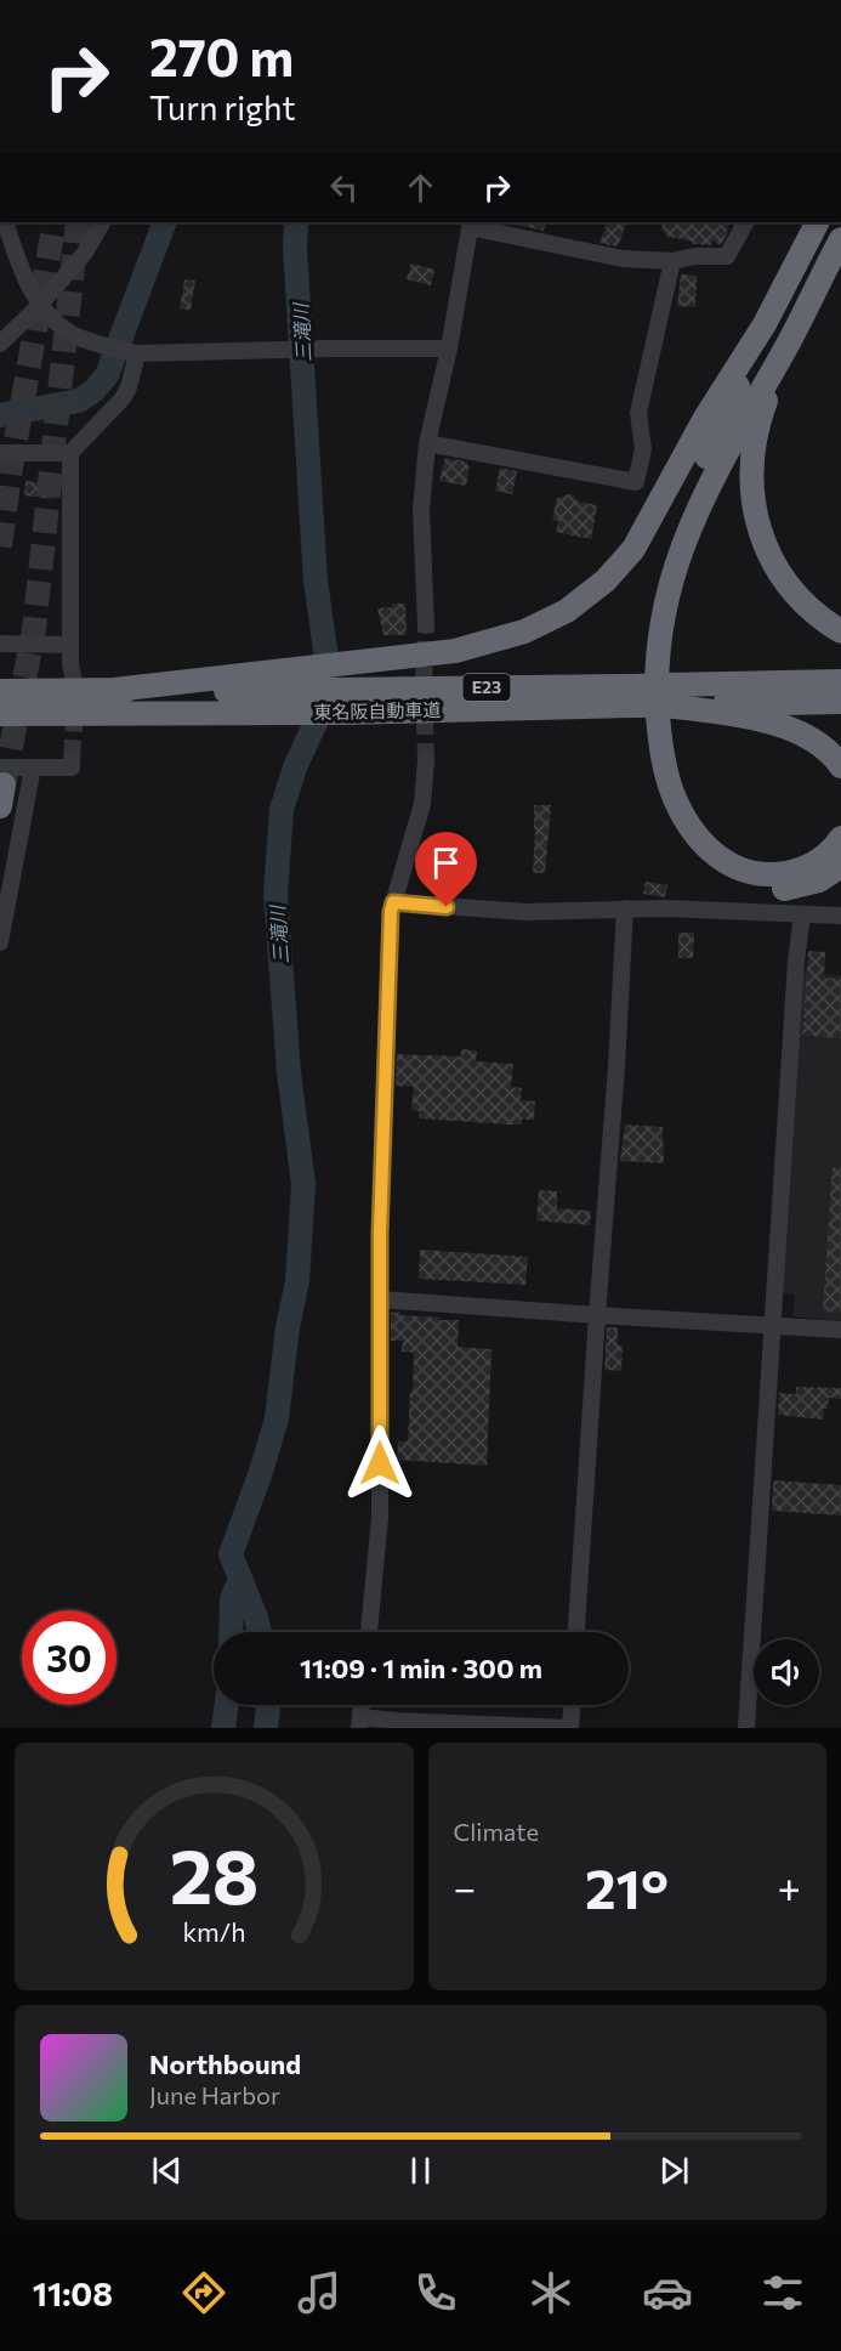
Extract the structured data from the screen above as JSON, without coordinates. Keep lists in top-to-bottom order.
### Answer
{
  "streets": {
    "highway": ["E23", "東名阪自動車道"]
  },
  "water": ["三滝川"],
  "page": {
    "turn": ["270 m", "Turn right"],
    "limit": "30",
    "trip": "11:09 · 1 min · 300 m",
    "tile": "Climate",
    "heat": ["−", "21°", "+"],
    "song": ["Northbound", "June Harbor"],
    "tabs": "11:08",
    "gauge": ["28", "km/h"]
  }
}
